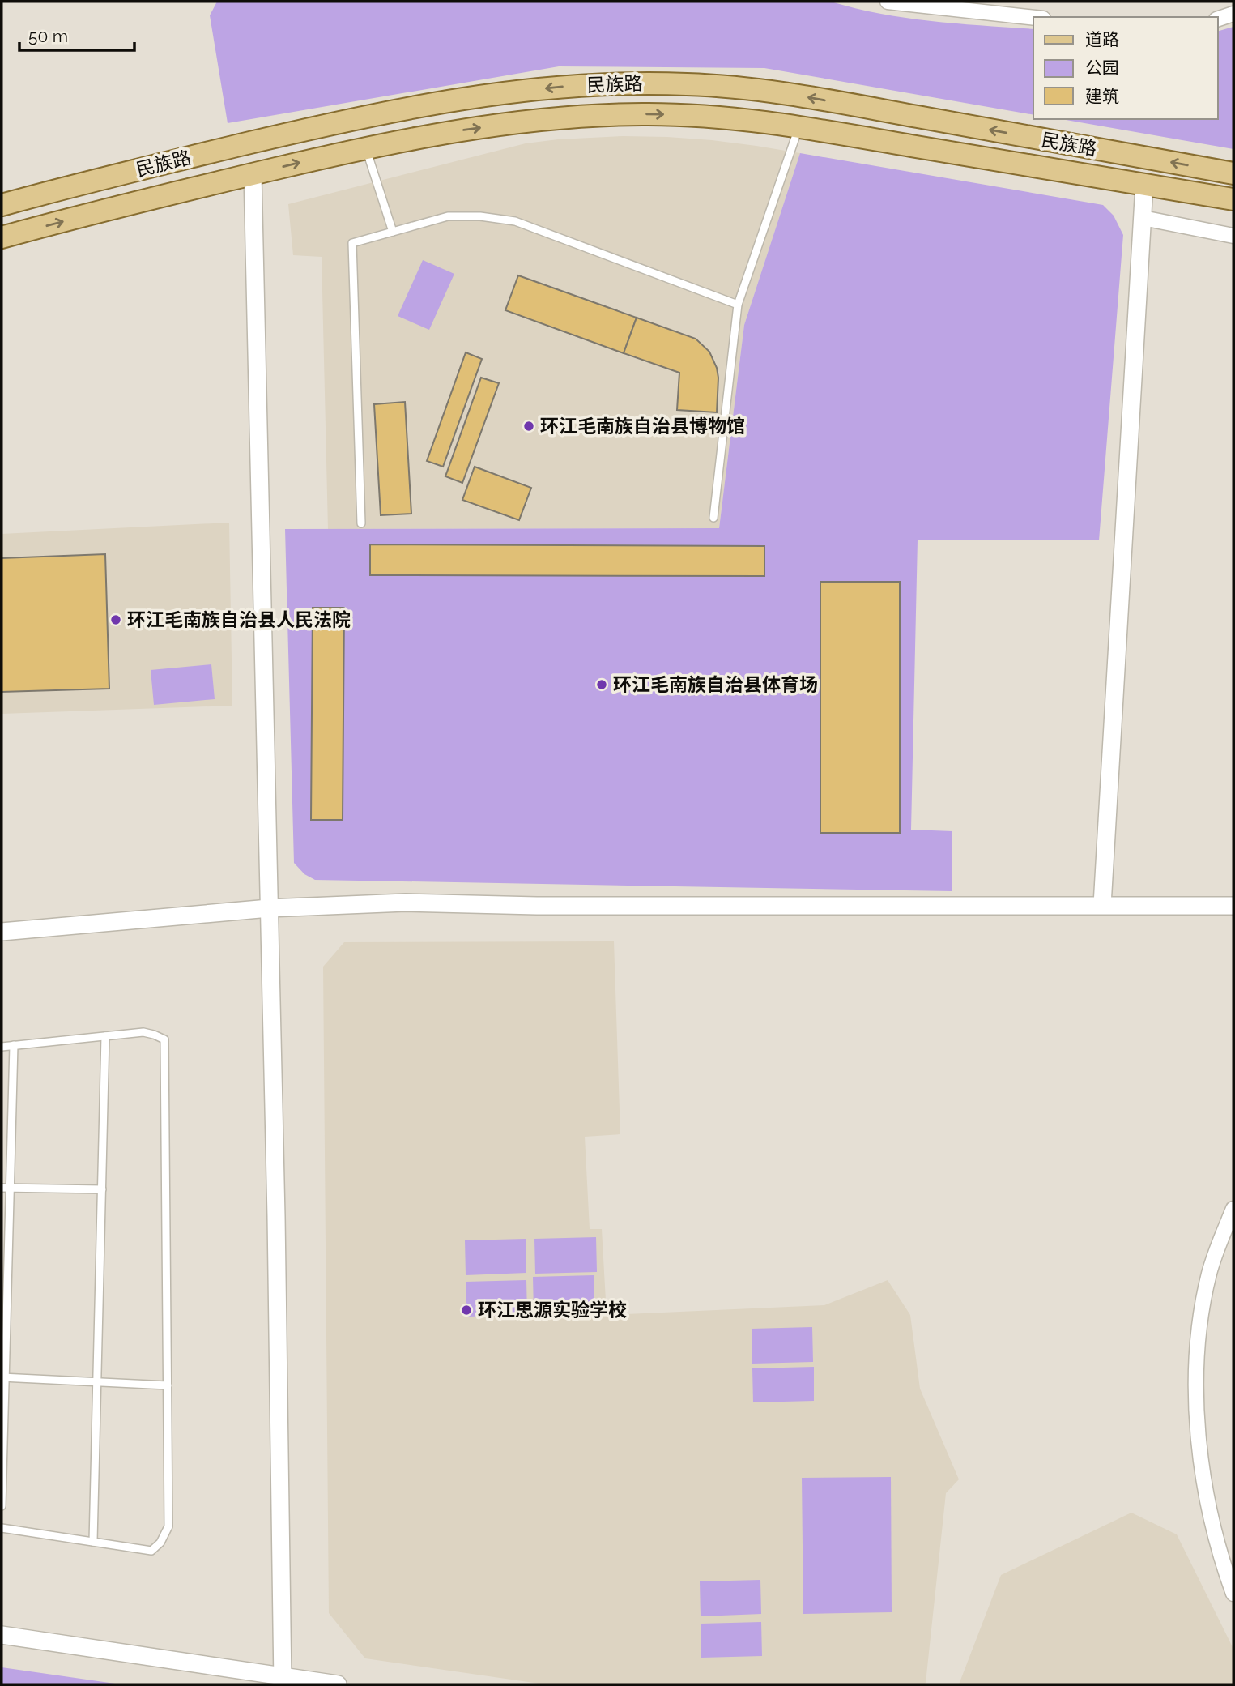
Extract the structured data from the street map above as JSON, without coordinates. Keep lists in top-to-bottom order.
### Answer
{
  "streets": {
    "main road": ["民族路"]
  },
  "places": [
    "环江毛南族自治县博物馆",
    "环江毛南族自治县人民法院",
    "环江毛南族自治县体育场",
    "环江思源实验学校"
  ],
  "legend": ["道路", "公园", "建筑"],
  "scale_bar": "50 m"
}
